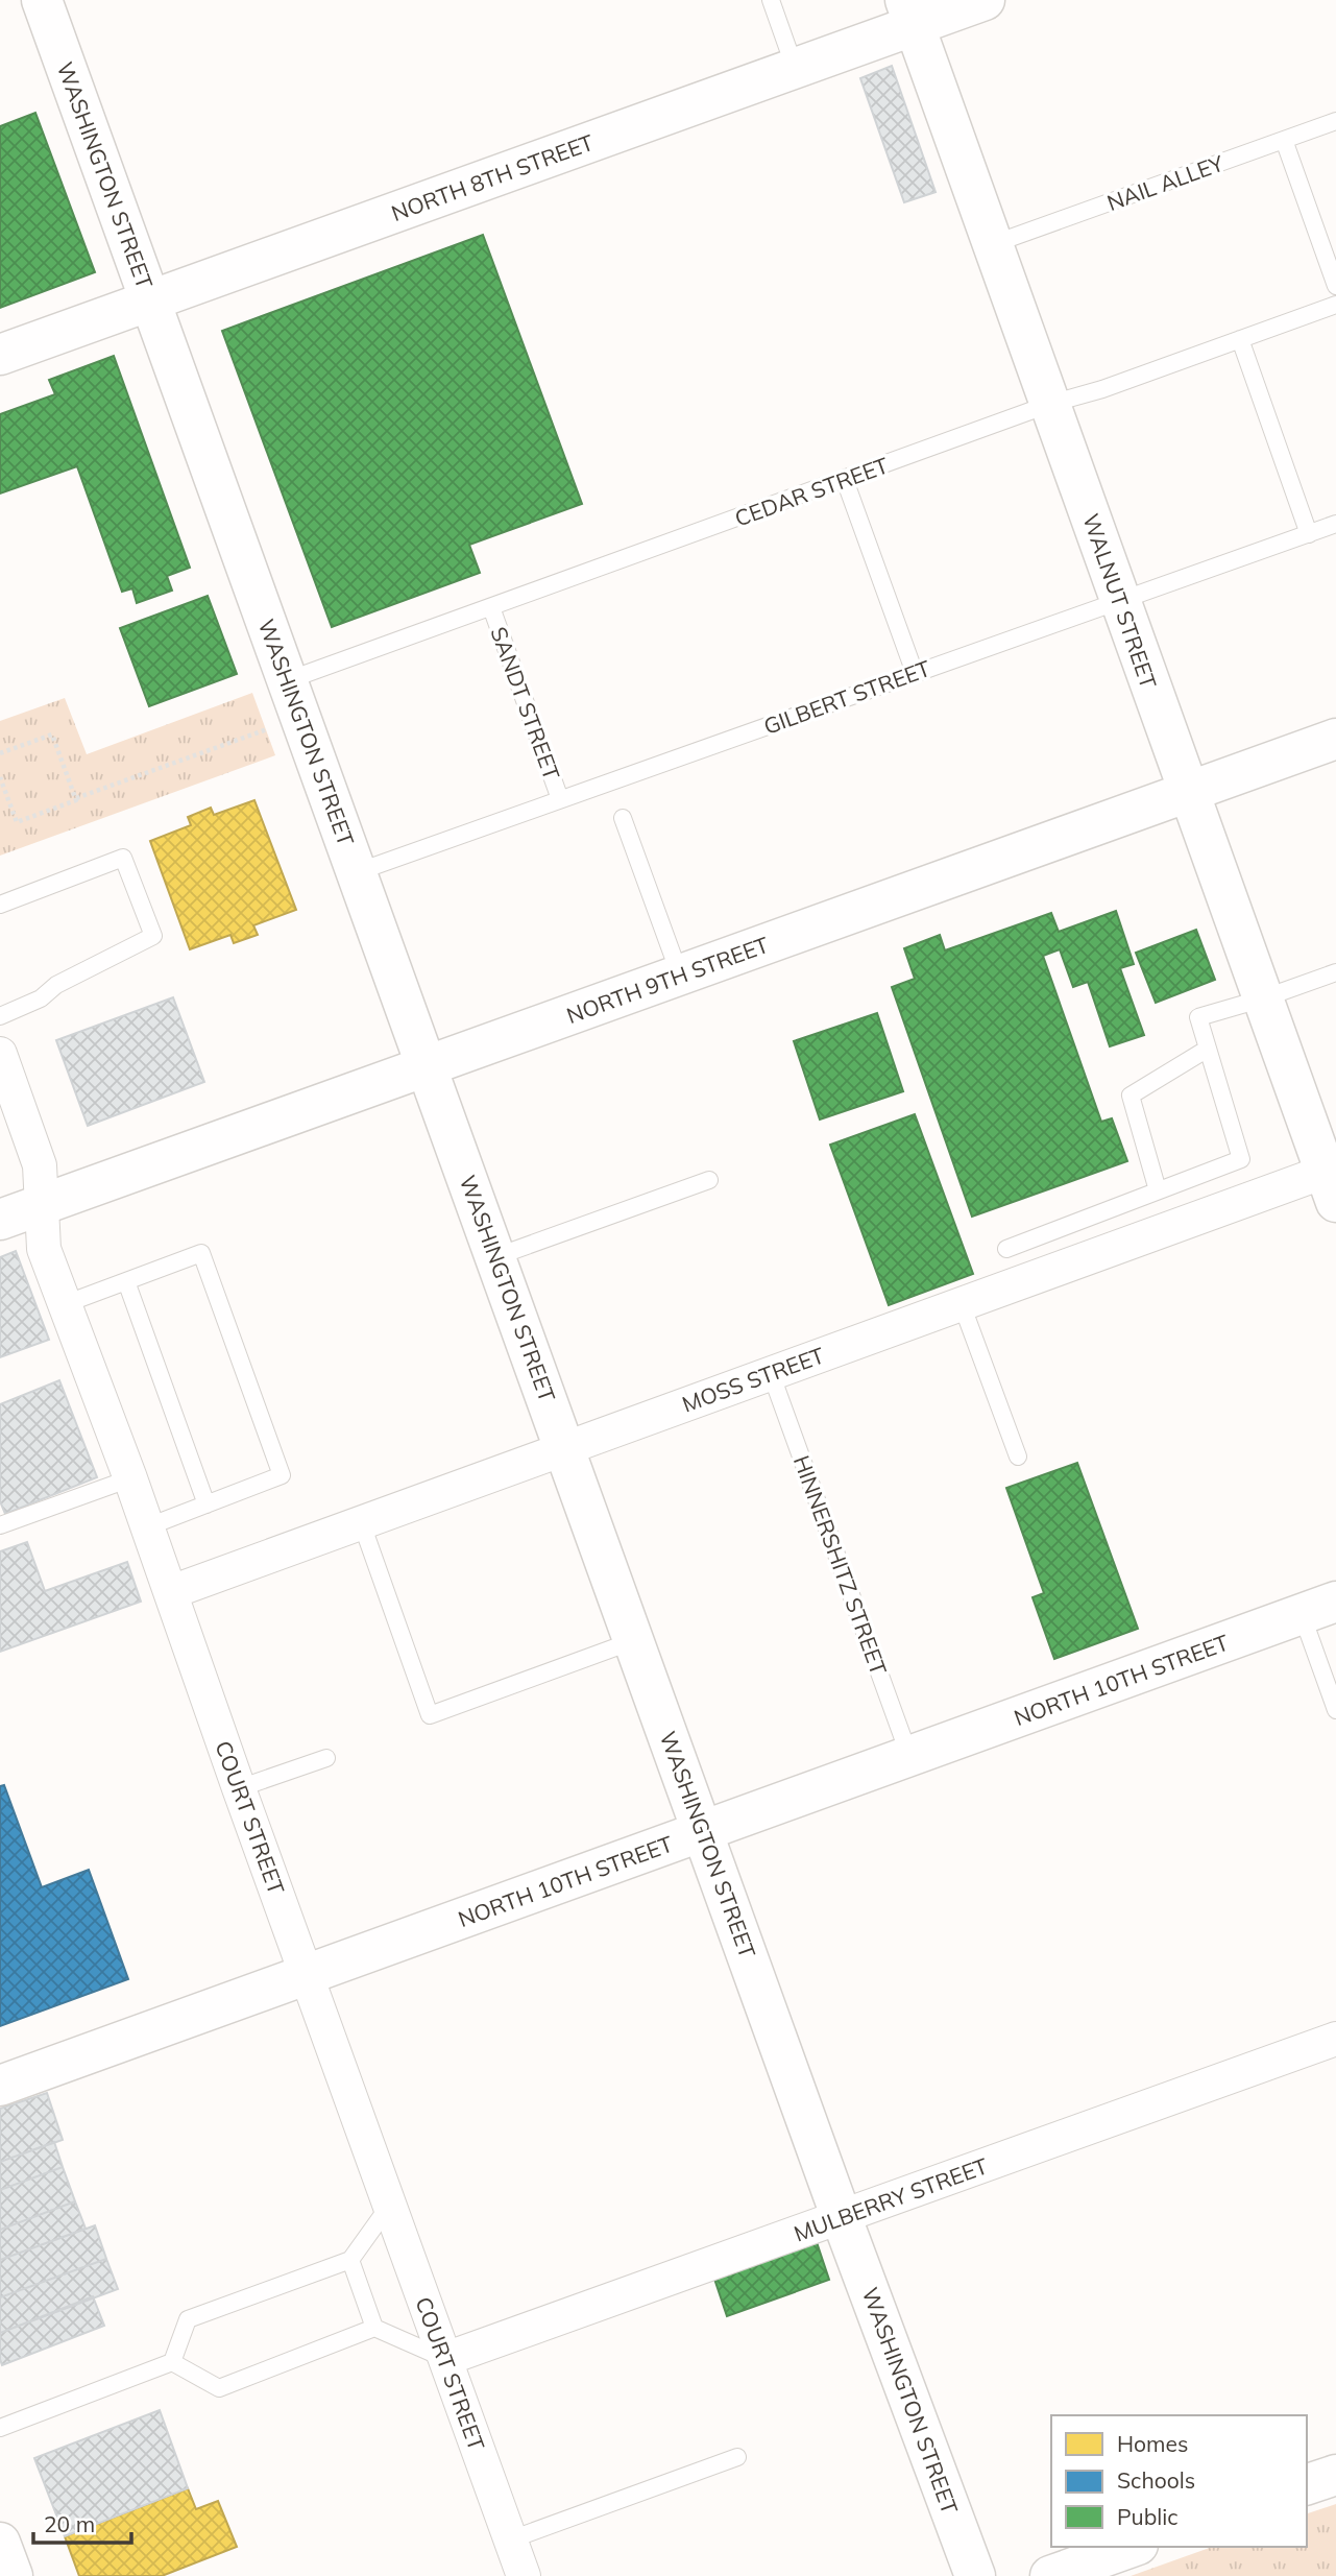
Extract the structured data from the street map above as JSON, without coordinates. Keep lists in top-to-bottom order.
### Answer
{
  "streets": {
    "main road": [
      "WASHINGTON STREET",
      "NORTH 8TH STREET",
      "WALNUT STREET",
      "NORTH 9TH STREET",
      "NORTH 10TH STREET"
    ],
    "street": ["MOSS STREET", "COURT STREET", "MULBERRY STREET"],
    "lane": [
      "NAIL ALLEY",
      "CEDAR STREET",
      "GILBERT STREET",
      "SANDT STREET",
      "HINNERSHITZ STREET"
    ]
  },
  "crossings": [
    ["WASHINGTON STREET", "NORTH 8TH STREET"],
    ["WASHINGTON STREET", "CEDAR STREET"],
    ["WASHINGTON STREET", "GILBERT STREET"],
    ["WASHINGTON STREET", "NORTH 9TH STREET"],
    ["WASHINGTON STREET", "MOSS STREET"],
    ["WASHINGTON STREET", "NORTH 10TH STREET"],
    ["WASHINGTON STREET", "MULBERRY STREET"],
    ["NORTH 8TH STREET", "WALNUT STREET"],
    ["NAIL ALLEY", "WALNUT STREET"],
    ["CEDAR STREET", "WALNUT STREET"],
    ["CEDAR STREET", "SANDT STREET"],
    ["WALNUT STREET", "GILBERT STREET"],
    ["WALNUT STREET", "NORTH 9TH STREET"],
    ["WALNUT STREET", "MOSS STREET"],
    ["GILBERT STREET", "SANDT STREET"],
    ["NORTH 9TH STREET", "COURT STREET"],
    ["MOSS STREET", "HINNERSHITZ STREET"],
    ["MOSS STREET", "COURT STREET"],
    ["HINNERSHITZ STREET", "NORTH 10TH STREET"],
    ["NORTH 10TH STREET", "COURT STREET"],
    ["COURT STREET", "MULBERRY STREET"]
  ],
  "legend": ["Homes", "Schools", "Public"],
  "scale_bar": "20 m"
}
